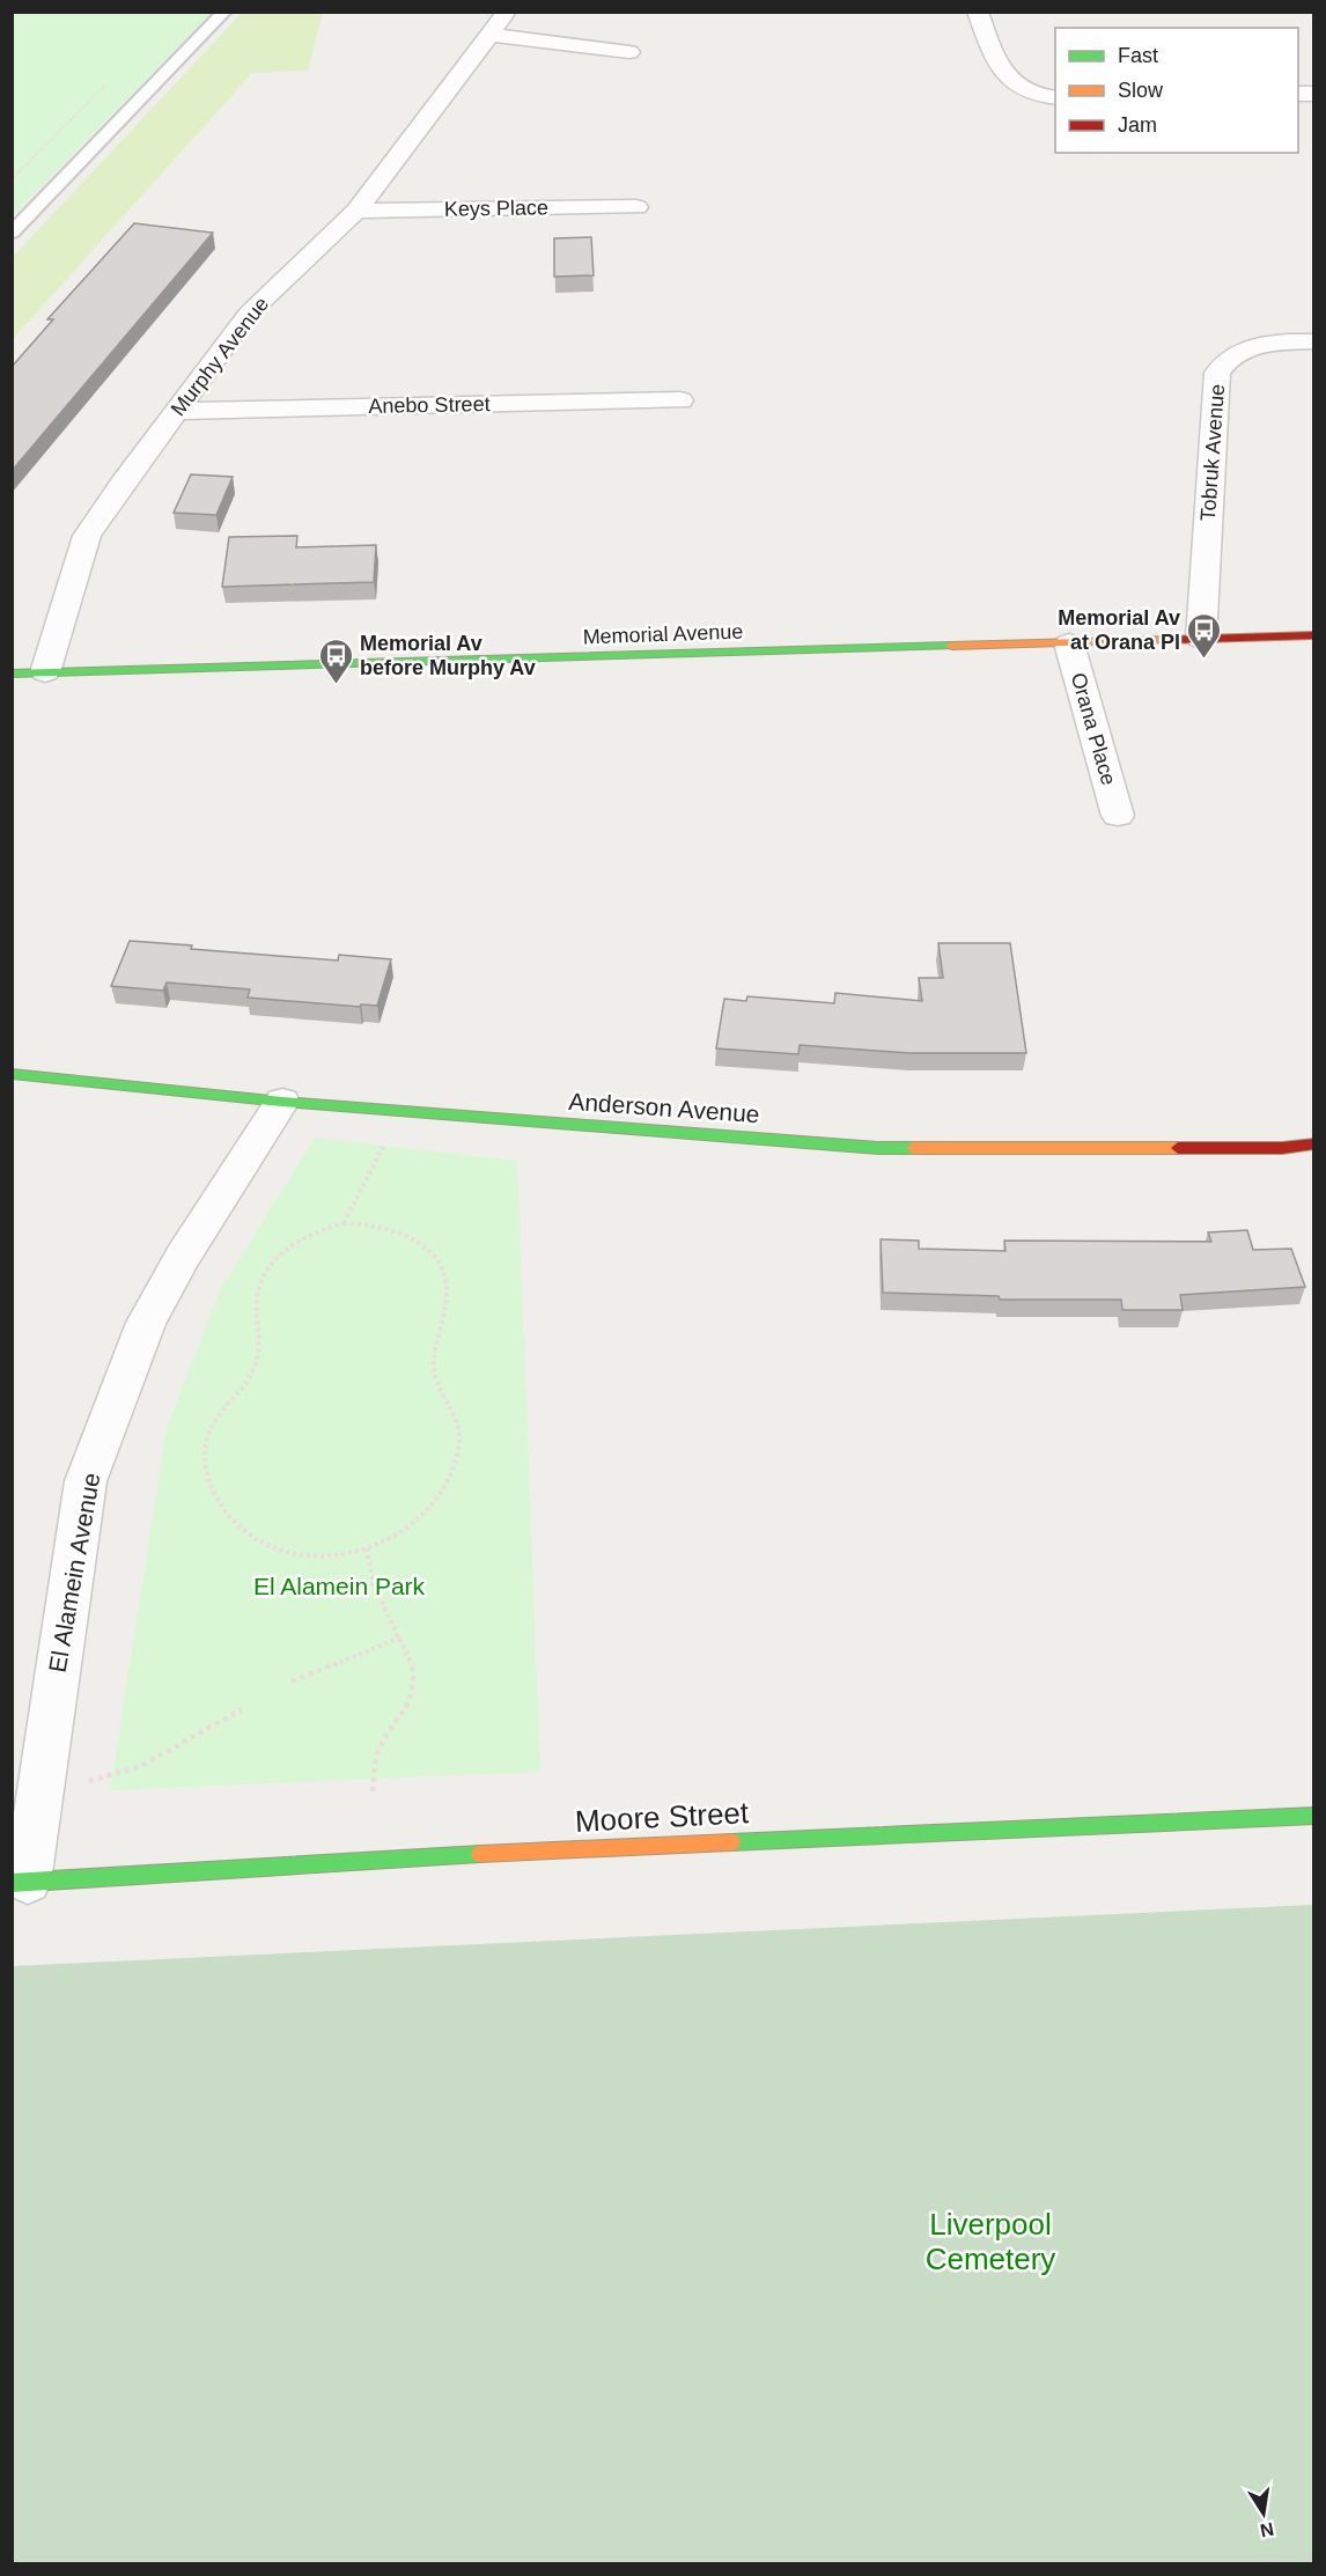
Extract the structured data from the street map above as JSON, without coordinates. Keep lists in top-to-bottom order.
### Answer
{
  "streets": {
    "street": [
      "Keys Place",
      "Murphy Avenue",
      "Anebo Street",
      "Tobruk Avenue",
      "Memorial Avenue",
      "Orana Place",
      "Anderson Avenue",
      "El Alamein Avenue",
      "Moore Street"
    ]
  },
  "crossings": [
    ["Keys Place", "Murphy Avenue"],
    ["Murphy Avenue", "Anebo Street"],
    ["Murphy Avenue", "Memorial Avenue"],
    ["Tobruk Avenue", "Memorial Avenue"],
    ["Memorial Avenue", "Orana Place"],
    ["Anderson Avenue", "El Alamein Avenue"],
    ["El Alamein Avenue", "Moore Street"]
  ],
  "parks": ["El Alamein Park", "Liverpool Cemetery"],
  "places": {
    "bus stop": ["Memorial Av at Orana Pl", "Memorial Av before Murphy Av"]
  },
  "legend": ["Fast", "Slow", "Jam"],
  "north": "bottom"
}
